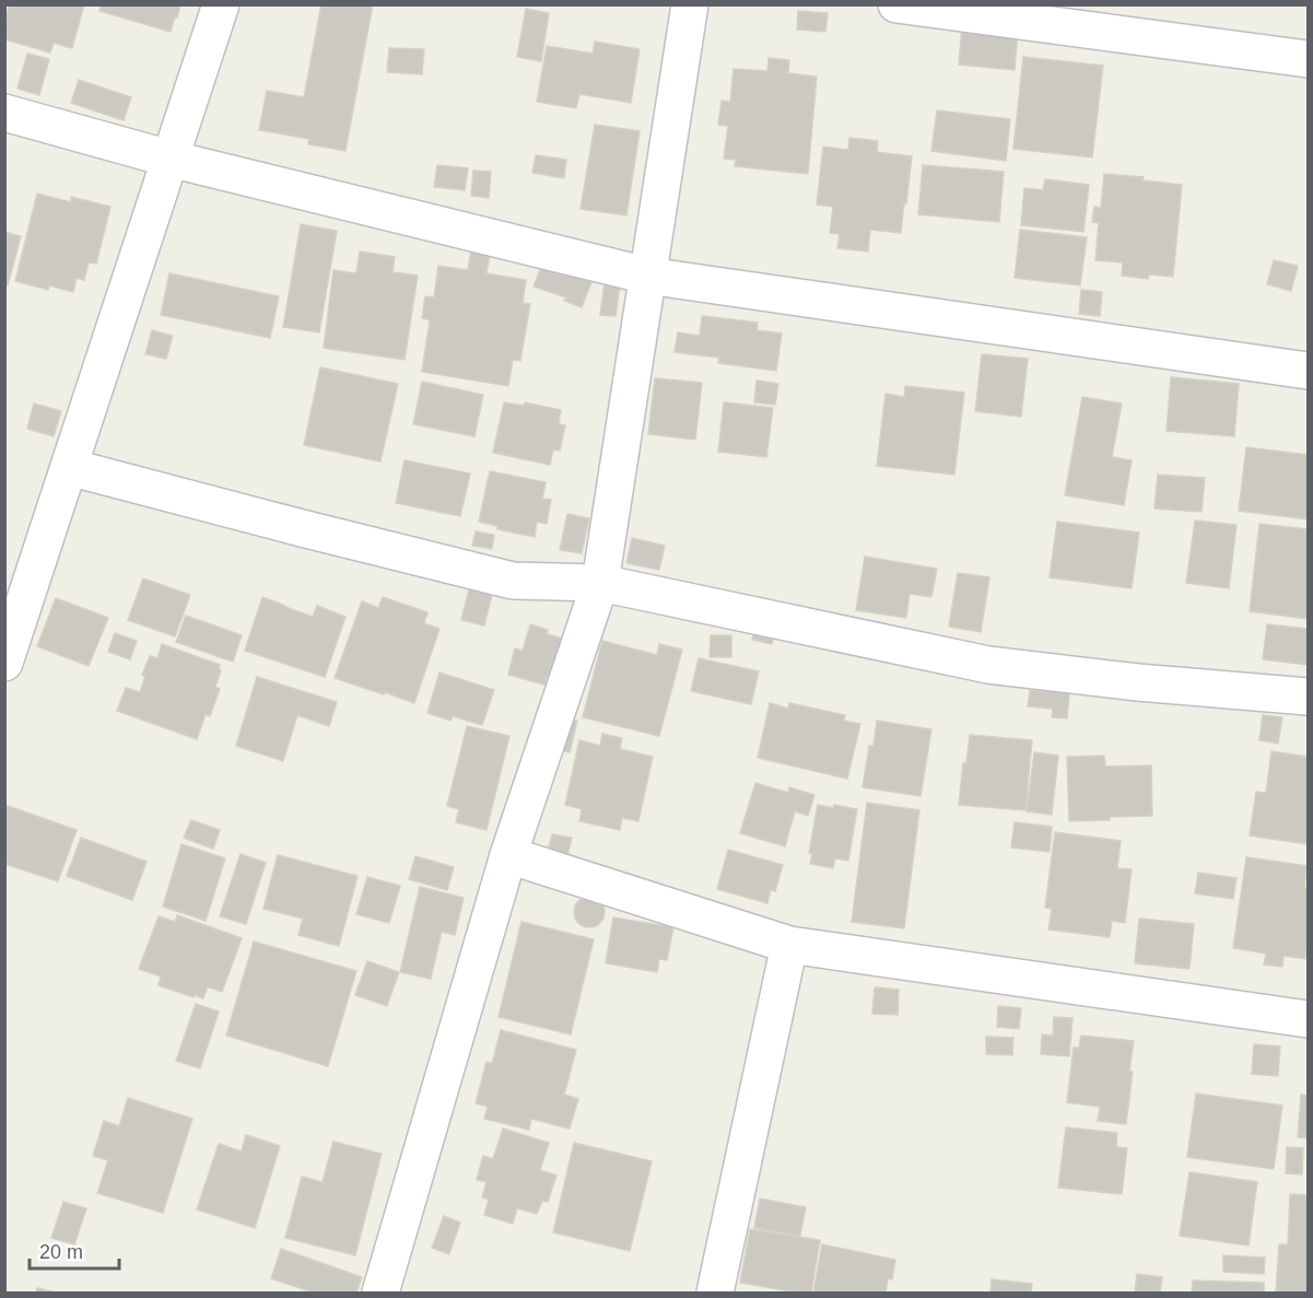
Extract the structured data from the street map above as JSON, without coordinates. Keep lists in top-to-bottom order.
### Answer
{
  "scale_bar": "20 m"
}
